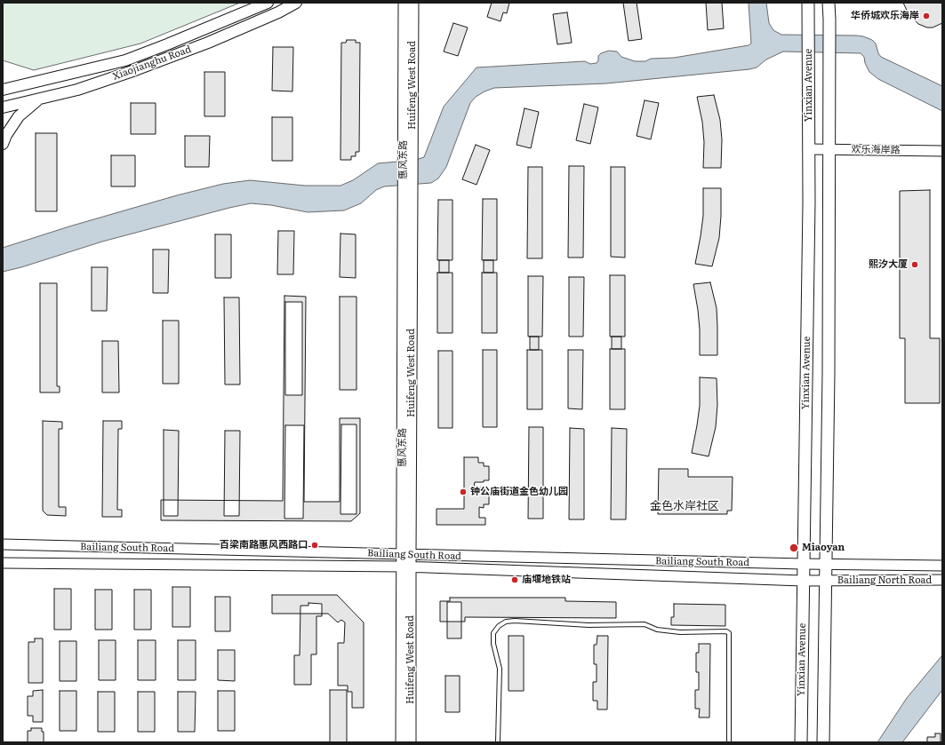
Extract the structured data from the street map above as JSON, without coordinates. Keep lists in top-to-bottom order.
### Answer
{
  "streets": {
    "main road": ["Xiaojianghu Road", "Yinxian Avenue"],
    "street": [
      "Huifeng West Road",
      "欢乐海岸路",
      "惠风东路",
      "Bailiang South Road",
      "Bailiang North Road"
    ]
  },
  "crossings": [
    ["Huifeng West Road", "惠风东路"],
    ["Huifeng West Road", "Bailiang South Road"],
    ["Yinxian Avenue", "欢乐海岸路"],
    ["Yinxian Avenue", "Bailiang South Road"],
    ["Yinxian Avenue", "Bailiang North Road"],
    ["惠风东路", "Bailiang South Road"],
    ["Bailiang South Road", "Bailiang North Road"]
  ],
  "districts": ["金色水岸社区"],
  "places": [
    "华侨城欢乐海岸",
    "熙汐大厦",
    "钟公庙街道金色幼儿园",
    "百梁南路惠风西路口",
    "Miaoyan",
    "庙堰地铁站"
  ]
}
